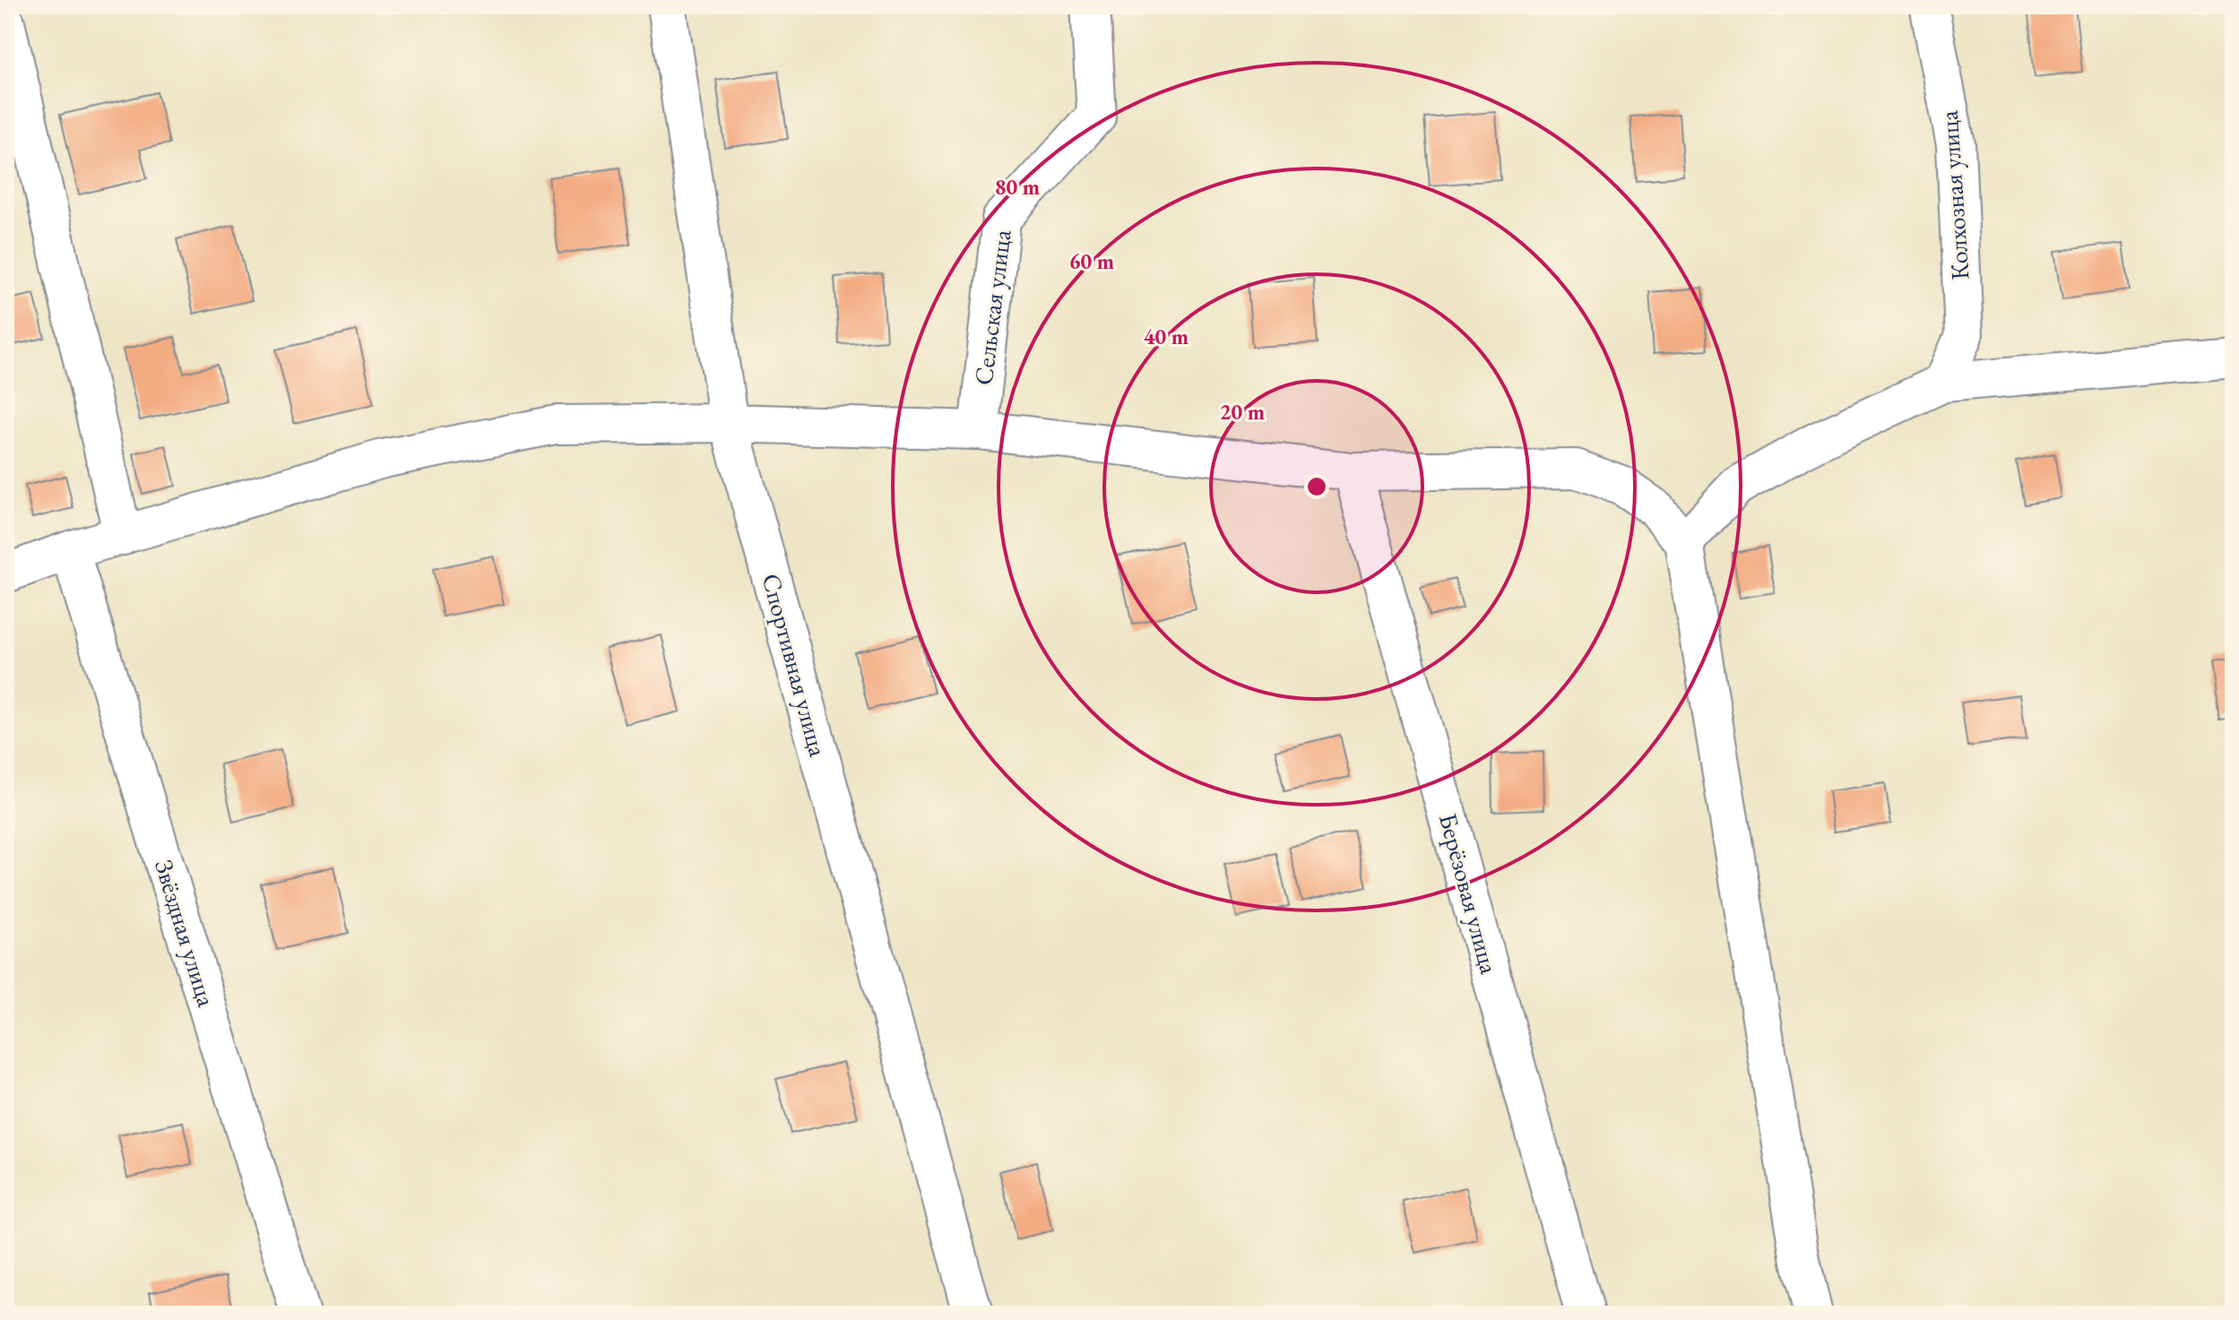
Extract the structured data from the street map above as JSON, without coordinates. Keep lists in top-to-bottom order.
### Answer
{
  "streets": {
    "street": [
      "Колхозная улица",
      "Сельская улица",
      "Спортивная улица",
      "Берёзовая улица",
      "Звёздная улица"
    ]
  },
  "rings": [
    "80 m",
    "60 m",
    "40 m",
    "20 m"
  ]
}
